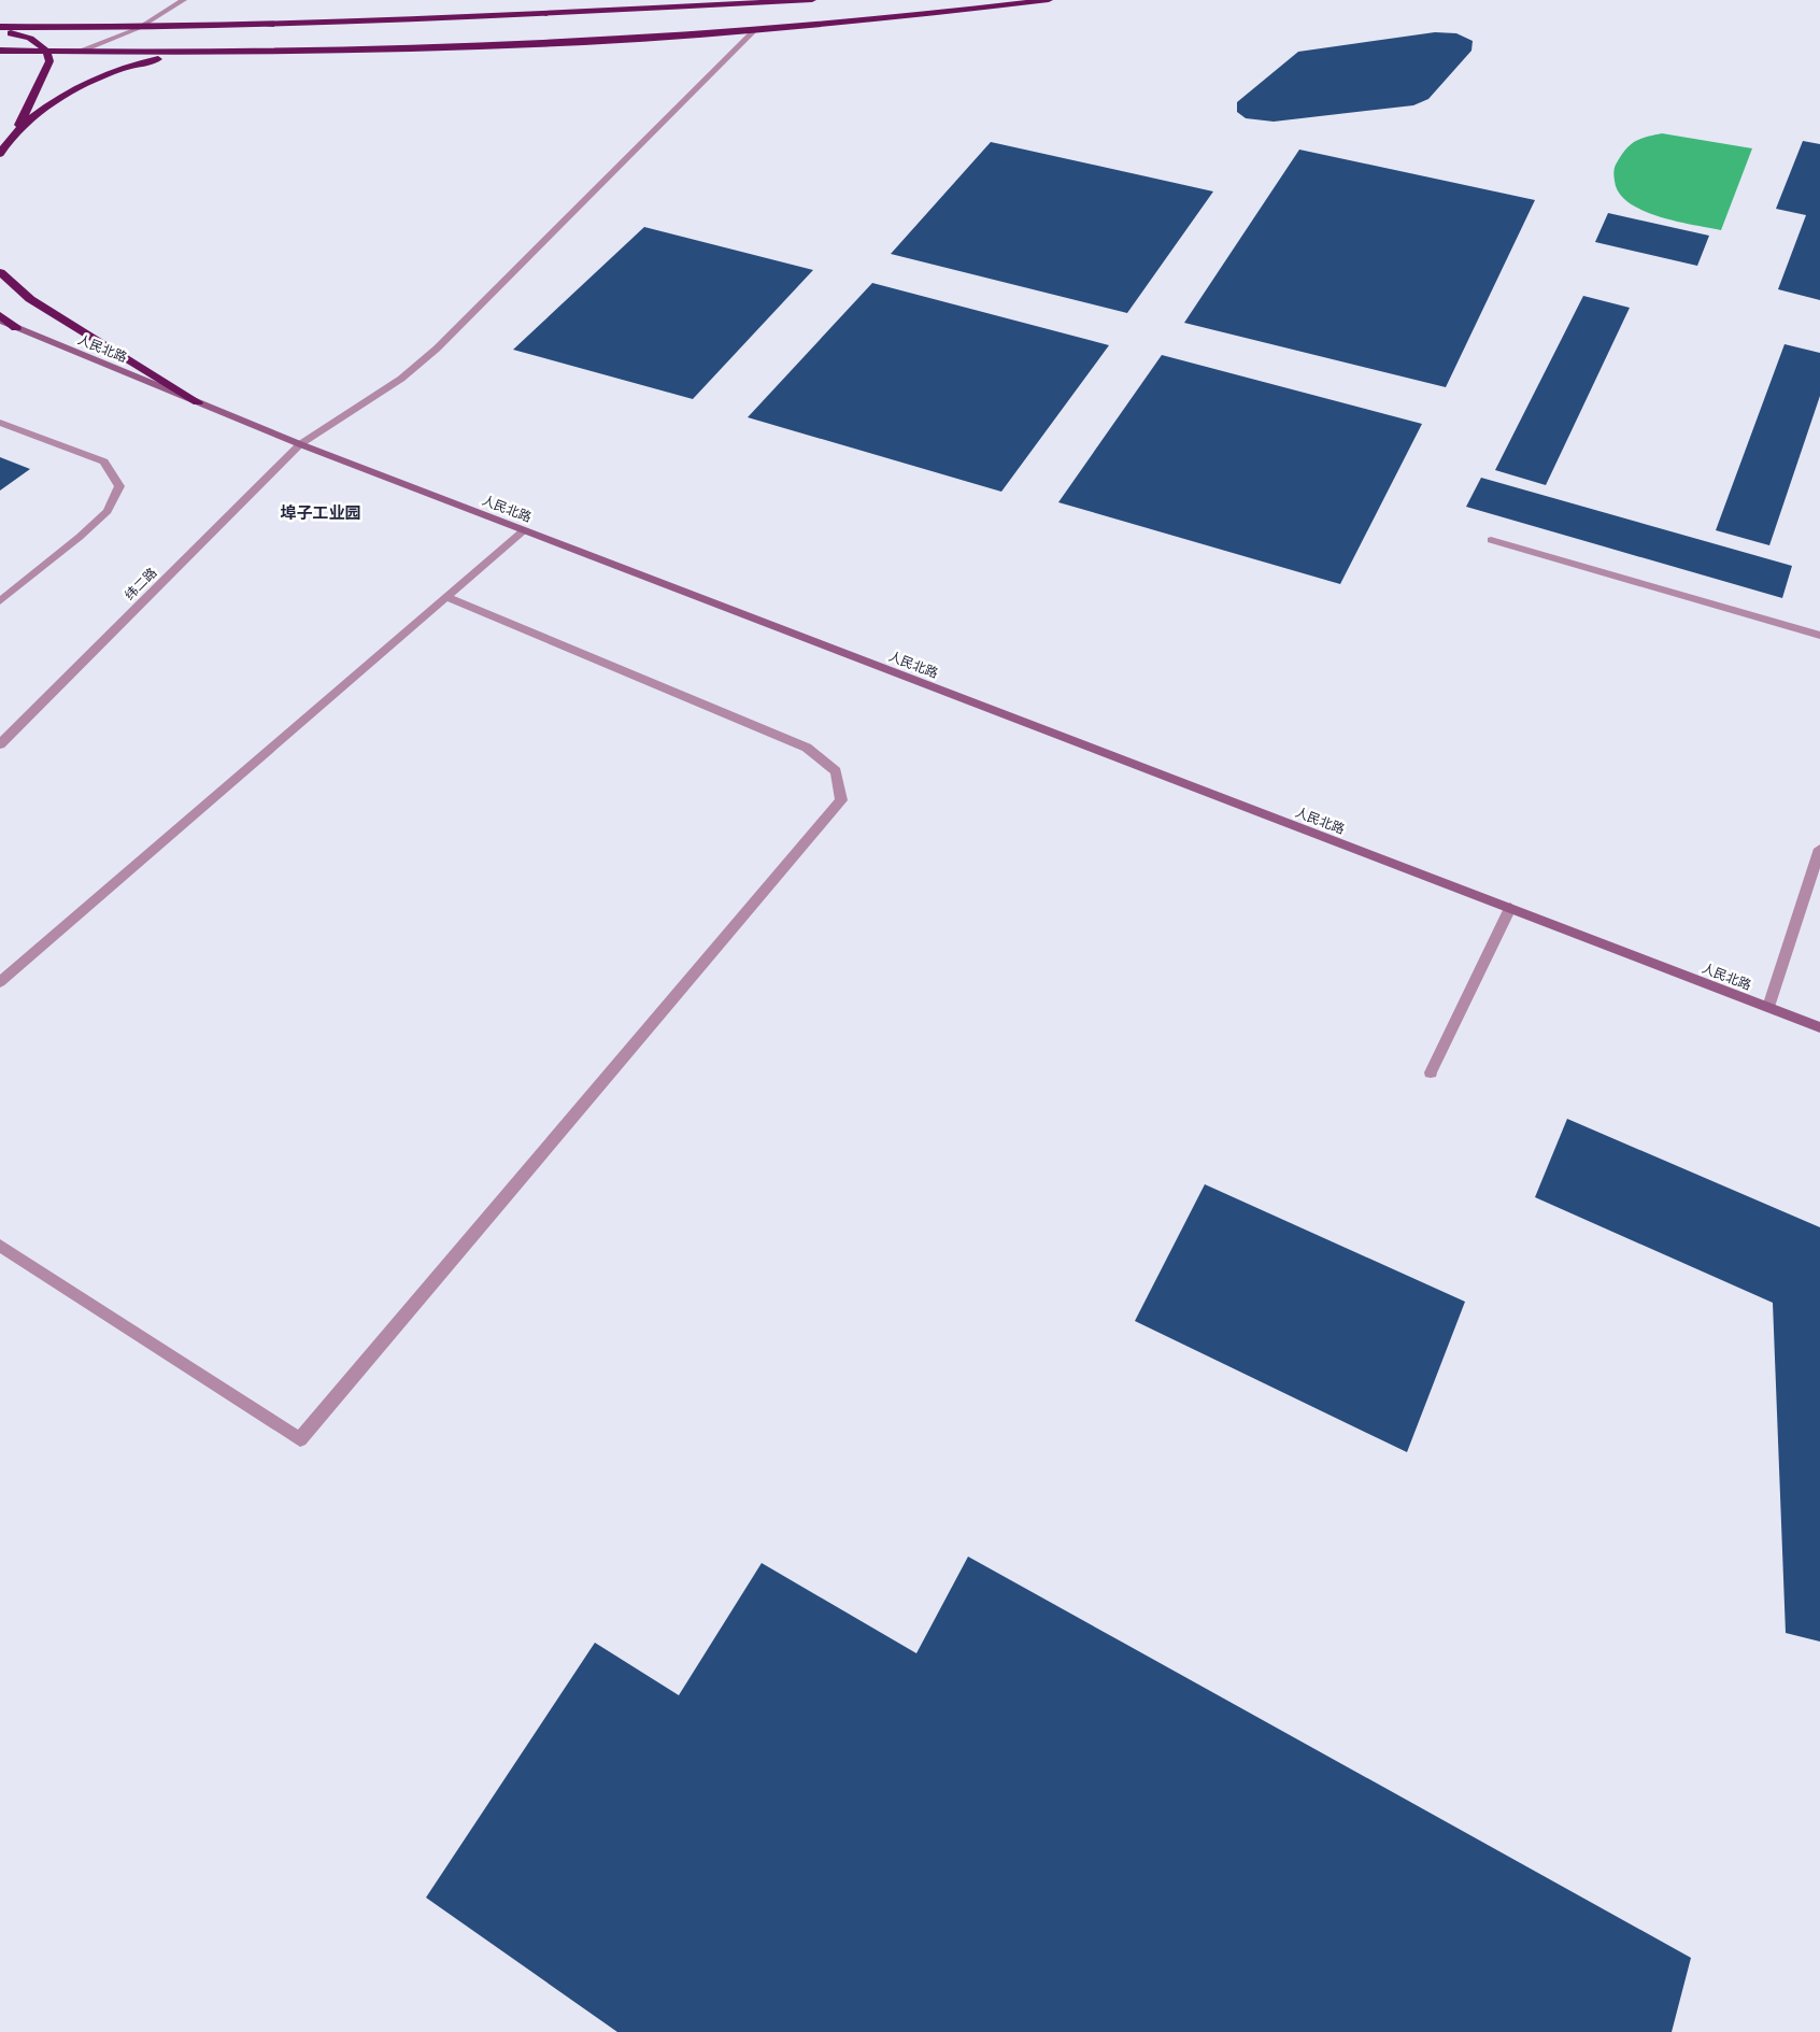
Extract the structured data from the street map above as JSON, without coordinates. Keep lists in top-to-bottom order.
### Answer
{
  "streets": {
    "main road": ["人民北路"],
    "street": ["纬二路"]
  },
  "crossings": [
    ["人民北路", "纬二路"]
  ],
  "districts": ["埠子工业园"]
}
